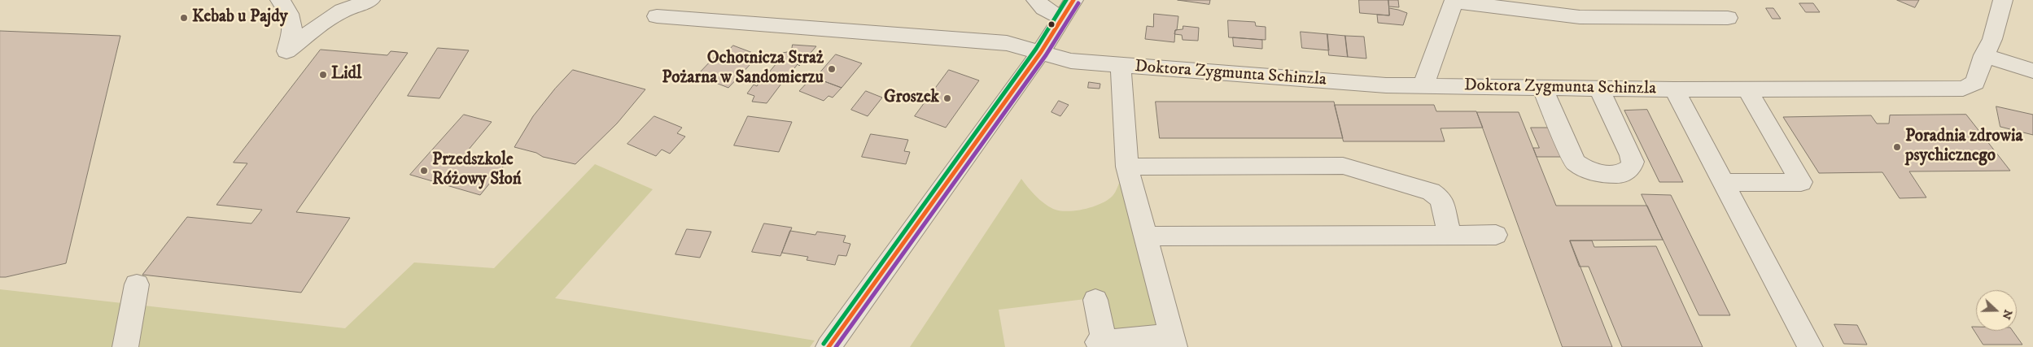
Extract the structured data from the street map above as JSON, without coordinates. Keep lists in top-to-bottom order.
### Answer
{
  "streets": {
    "street": ["Doktora Zygmunta Schinzla"]
  },
  "places": [
    "Kebab u Pajdy",
    "Ochotnicza Straż Pożarna w Sandomierzu",
    "Lidl",
    "Groszek",
    "Poradnia zdrowia psychicznego",
    "Przedszkole Różowy Słoń"
  ],
  "north": "right"
}
